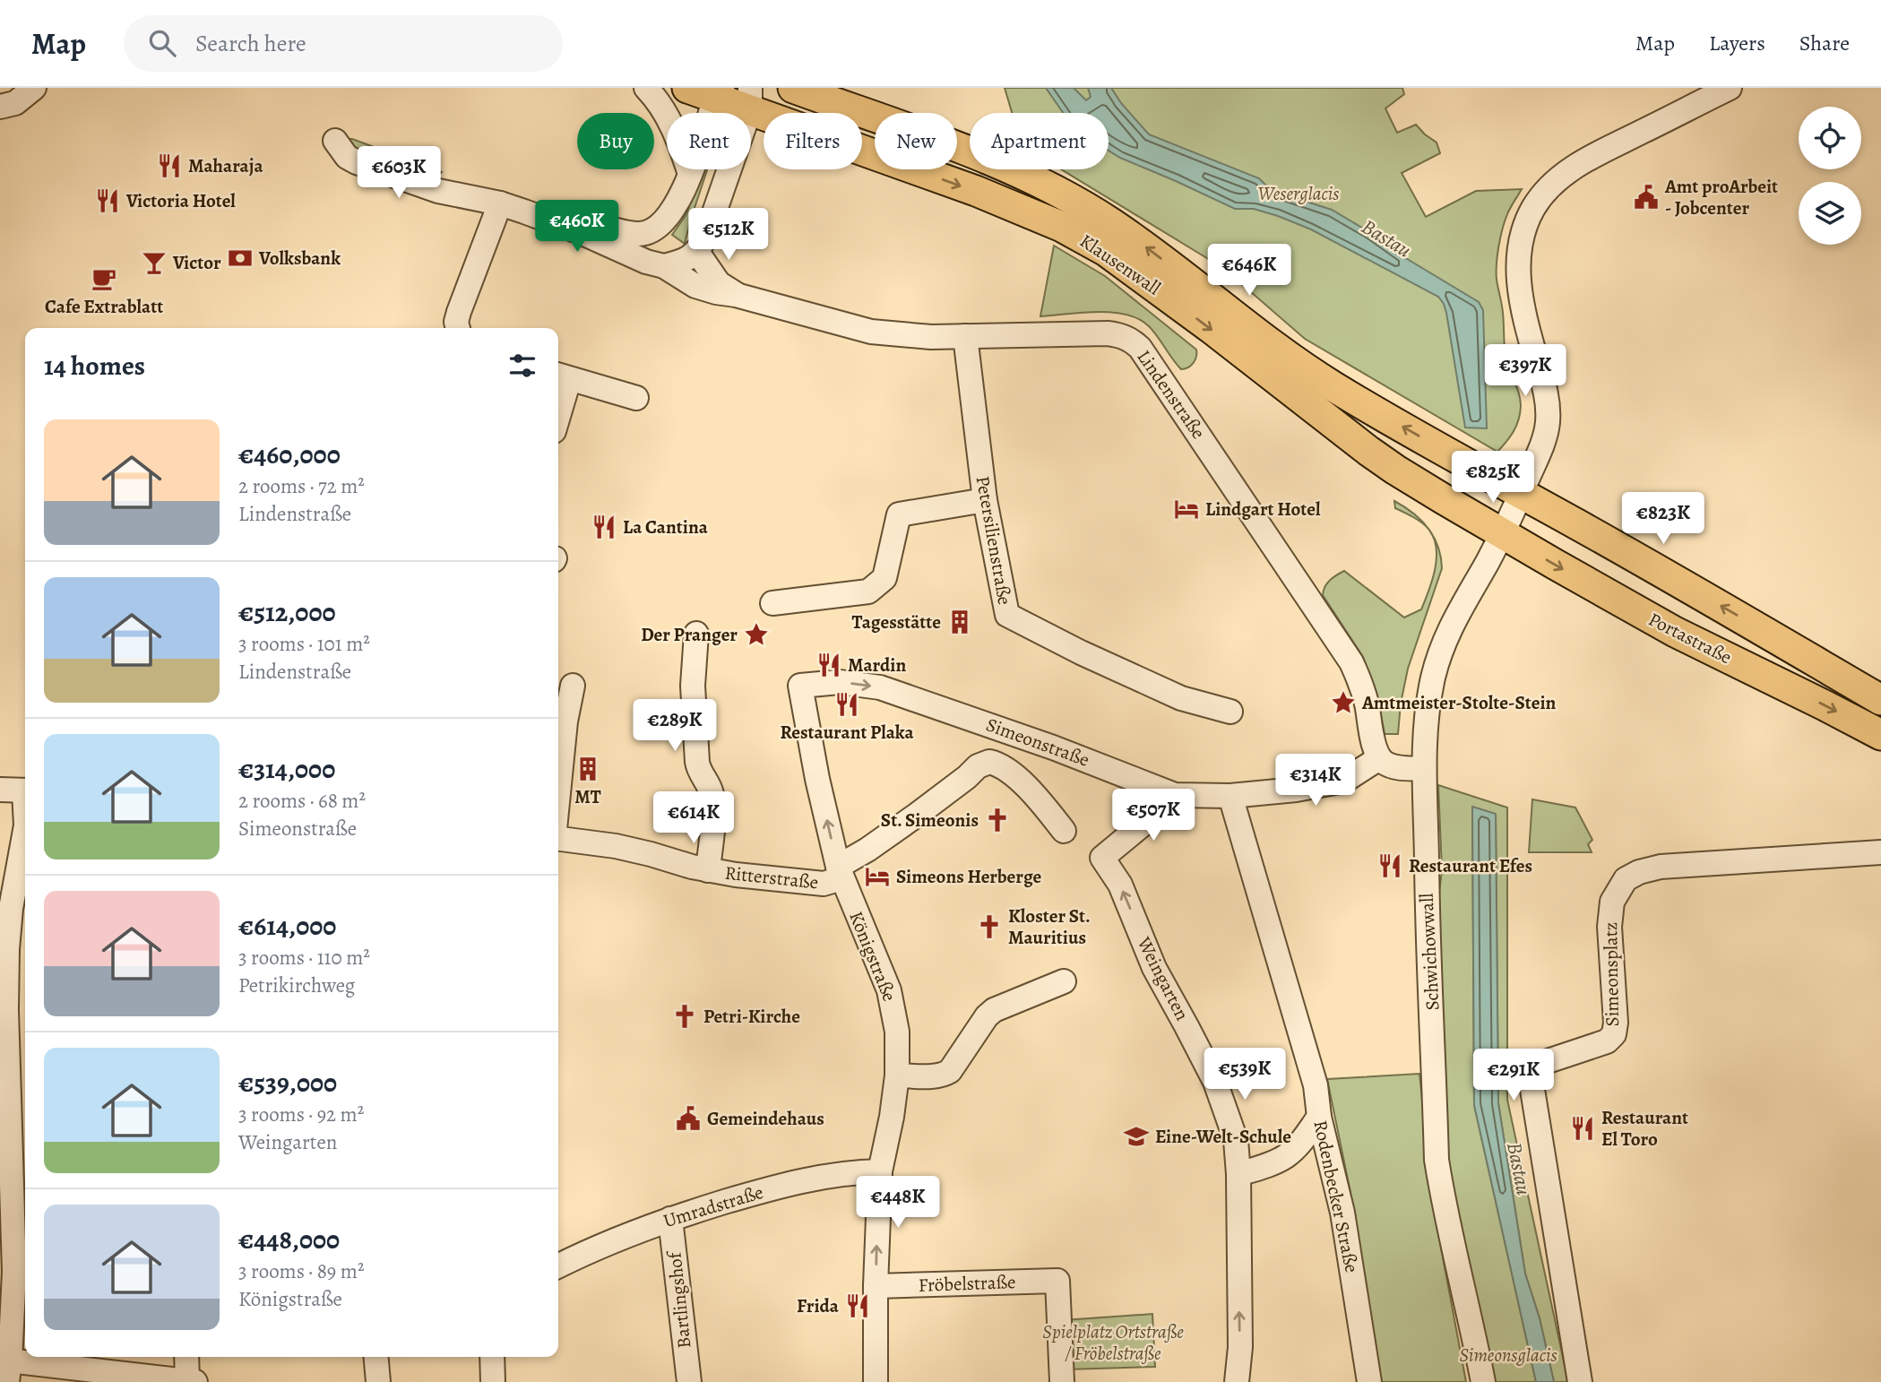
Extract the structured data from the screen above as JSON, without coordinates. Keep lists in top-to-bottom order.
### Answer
{
  "streets": {
    "main road": ["Klausenwall", "Portastraße"],
    "street": [
      "Lindenstraße",
      "Petersilienstraße",
      "Simeonstraße",
      "Ritterstraße",
      "Schwichowwall",
      "Königstraße",
      "Simeonsplatz",
      "Weingarten",
      "Rodenbecker Straße",
      "Umradstraße",
      "Fröbelstraße",
      "Bartlingshof"
    ]
  },
  "crossings": [
    ["Klausenwall", "Portastraße"],
    ["Klausenwall", "Schwichowwall"],
    ["Lindenstraße", "Petersilienstraße"],
    ["Lindenstraße", "Simeonstraße"],
    ["Portastraße", "Schwichowwall"],
    ["Simeonstraße", "Königstraße"],
    ["Simeonstraße", "Weingarten"],
    ["Simeonstraße", "Rodenbecker Straße"],
    ["Ritterstraße", "Königstraße"],
    ["Königstraße", "Umradstraße"],
    ["Königstraße", "Fröbelstraße"],
    ["Umradstraße", "Bartlingshof"]
  ],
  "one_way": ["Simeonstraße", "Weingarten"],
  "water": ["Bastau"],
  "parks": ["Weserglacis", "Spielplatz Ortstraße / Fröbelstraße", "Simeonsglacis"],
  "places": {
    "restaurant": [
      "Maharaja",
      "Victoria Hotel",
      "La Cantina",
      "Mardin",
      "Restaurant Plaka",
      "Restaurant Efes",
      "Restaurant El Toro",
      "Frida"
    ],
    "public building": ["Amt proArbeit - Jobcenter", "Gemeindehaus"],
    "bank": ["Volksbank"],
    "bar": ["Victor"],
    "cafe": ["Cafe Extrablatt"],
    "hotel": ["Lindgart Hotel", "Simeons Herberge"],
    "building": ["Tagesstätte", "MT"],
    "place": ["Der Pranger", "Amtmeister-Stolte-Stein"],
    "church": ["St. Simeonis", "Kloster St. Mauritius", "Petri-Kirche"],
    "school or university": ["Eine-Welt-Schule"]
  },
  "page": {
    "header": "Map",
    "search": "Search here",
    "nav": ["Map", "Layers", "Share"],
    "chip": [
      "Buy",
      "Rent",
      "Filters",
      "New",
      "Apartment"
    ],
    "price": [
      "€603K",
      "€460K",
      "€512K",
      "€646K",
      "€397K",
      "€825K",
      "€823K",
      "€289K",
      "€314K",
      "€507K",
      "€614K",
      "€539K",
      "€291K",
      "€448K"
    ],
    "heading": "14 homes",
    "list": [
      {
        "name": "€460,000",
        "note": "2 rooms · 72 m² · Lindenstraße"
      },
      {
        "name": "€512,000",
        "note": "3 rooms · 101 m² · Lindenstraße"
      },
      {
        "name": "€314,000",
        "note": "2 rooms · 68 m² · Simeonstraße"
      },
      {
        "name": "€614,000",
        "note": "3 rooms · 110 m² · Petrikirchweg"
      },
      {
        "name": "€539,000",
        "note": "3 rooms · 92 m² · Weingarten"
      },
      {
        "name": "€448,000",
        "note": "3 rooms · 89 m² · Königstraße"
      }
    ]
  }
}
